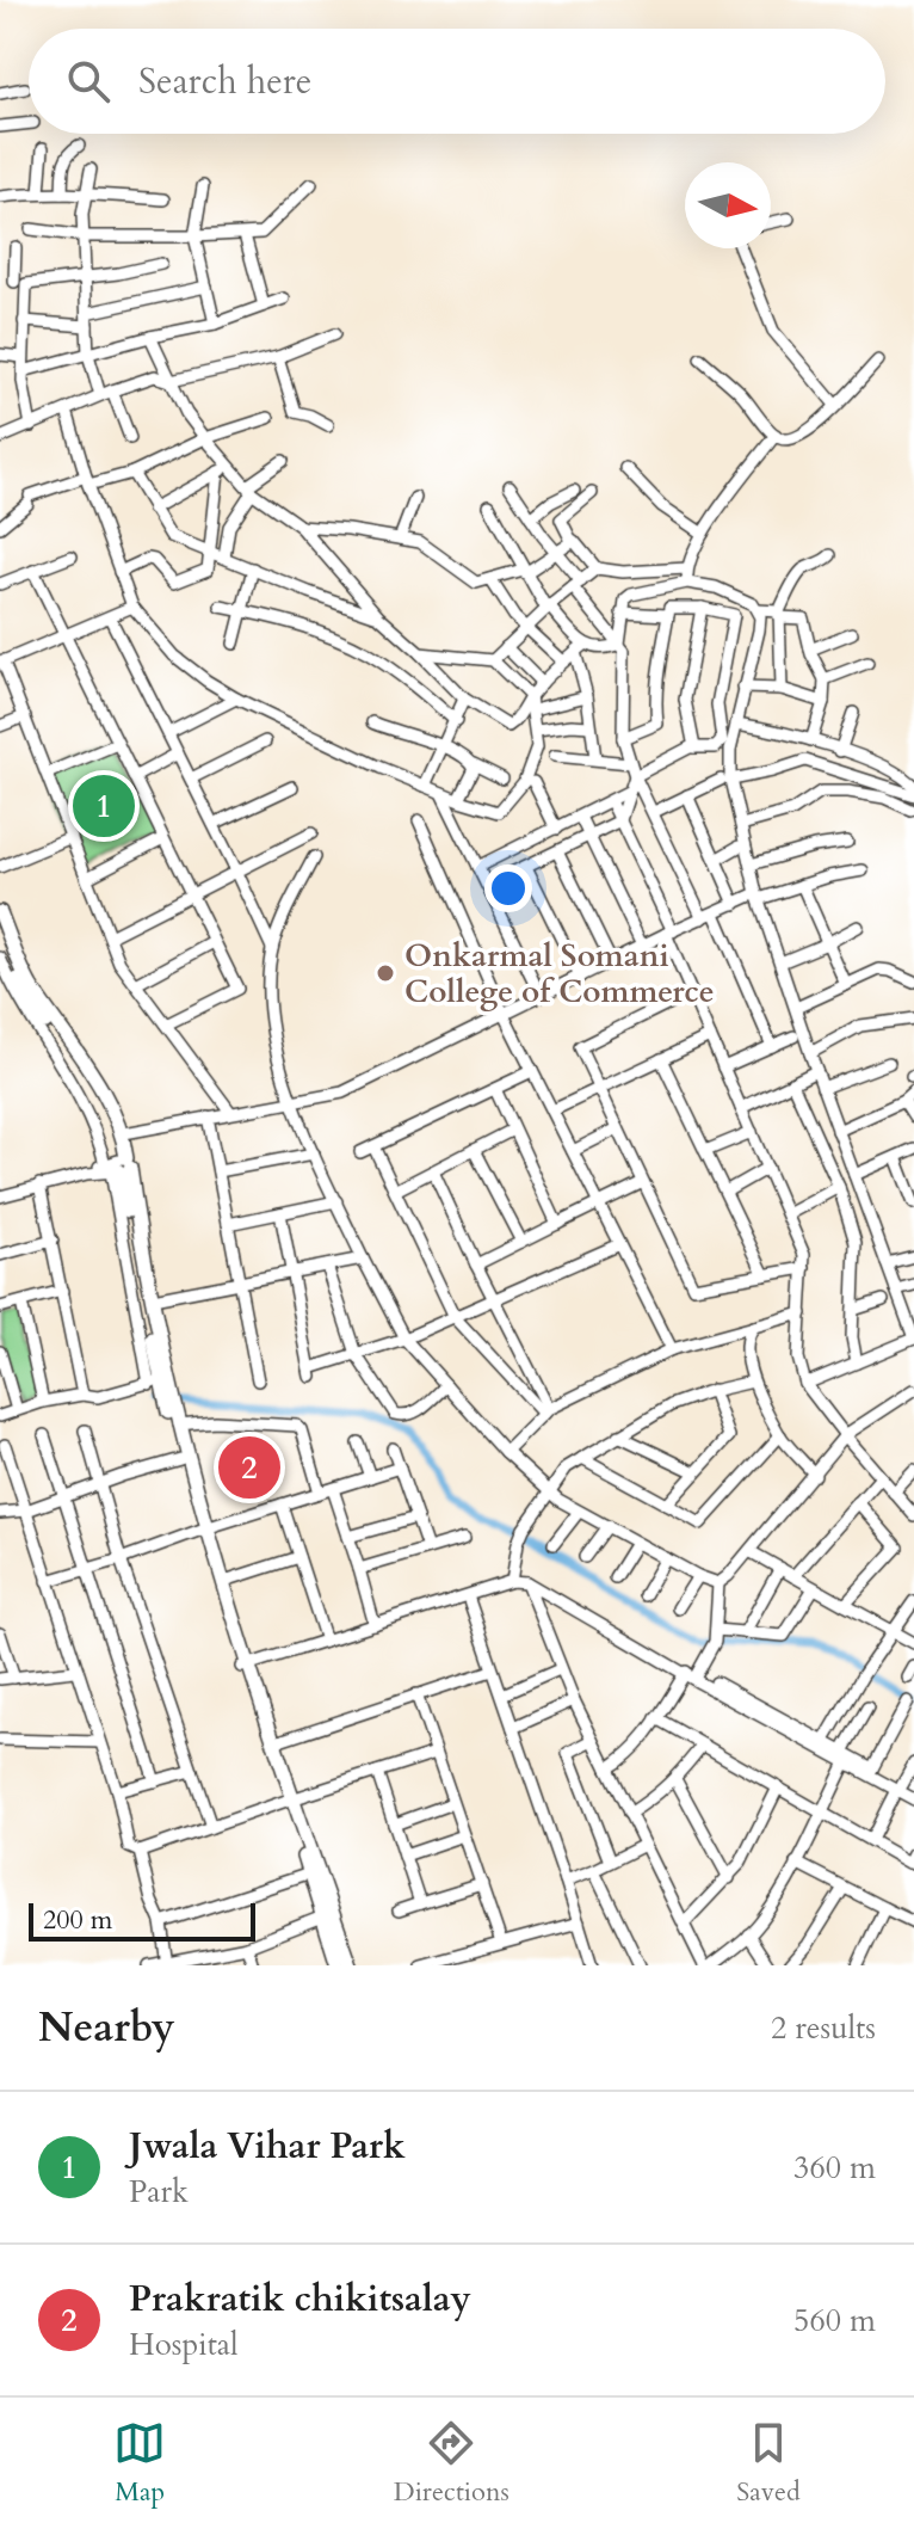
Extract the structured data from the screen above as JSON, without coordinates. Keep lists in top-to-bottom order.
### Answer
{
  "places": ["Onkarmal Somani College of Commerce"],
  "scale_bar": "200 m",
  "north": "right",
  "page": {
    "search": "Search here",
    "pins": ["1", "2"],
    "scale": "200 m",
    "heading": ["Nearby", "2 results"],
    "list": [
      {
        "mark": "1",
        "name": "Jwala Vihar Park",
        "note": "Park",
        "value": "360 m"
      },
      {
        "mark": "2",
        "name": "Prakratik chikitsalay",
        "note": "Hospital",
        "value": "560 m"
      }
    ],
    "nav": ["Map", "Directions", "Saved"]
  }
}
